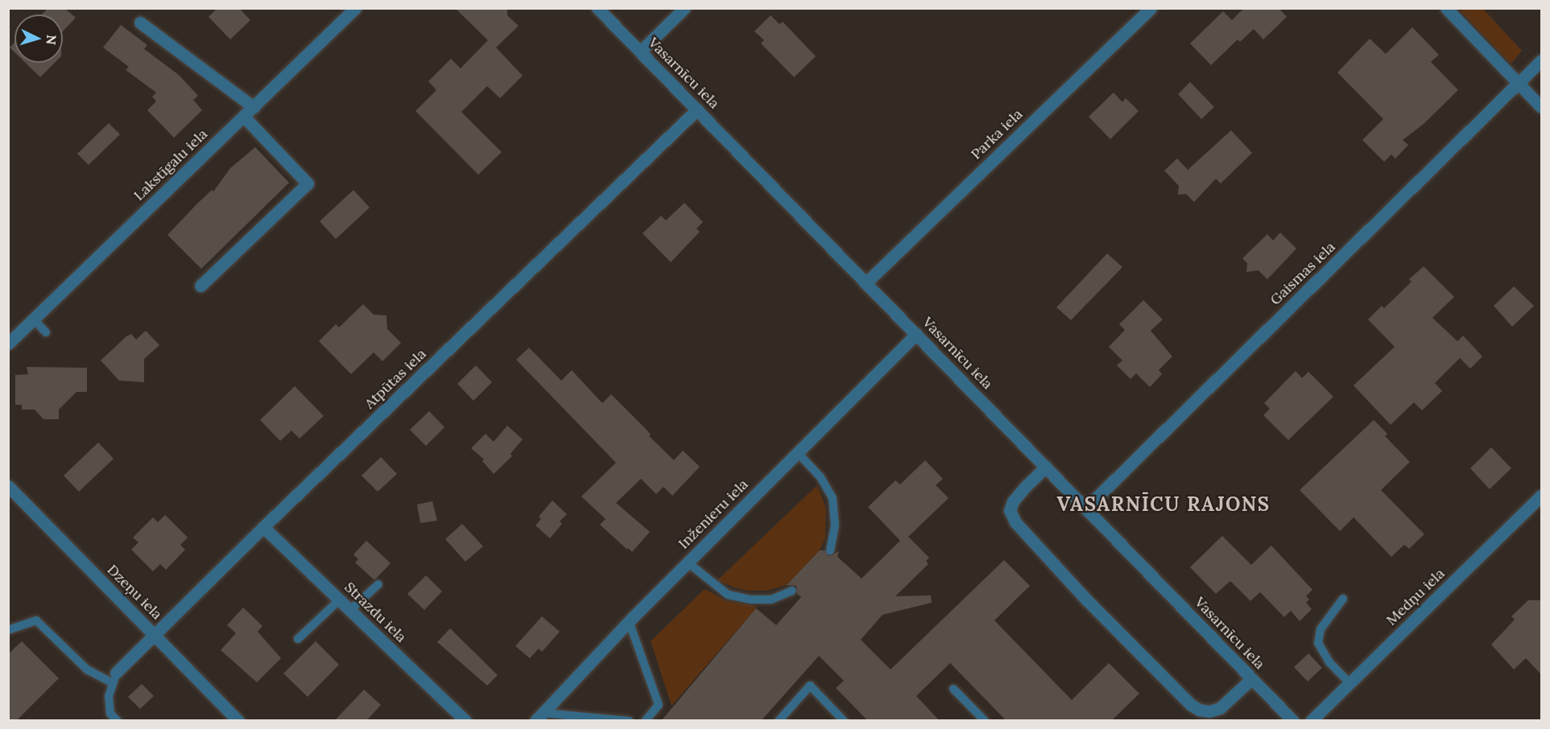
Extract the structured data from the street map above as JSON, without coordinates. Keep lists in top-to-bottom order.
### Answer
{
  "streets": {
    "street": [
      "Vasarnīcu iela",
      "Parka iela",
      "Lakstīgalu iela",
      "Gaismas iela",
      "Atpūtas iela",
      "Inženieru iela",
      "Dzeņu iela",
      "Medņu iela",
      "Strazdu iela"
    ]
  },
  "crossings": [
    ["Vasarnīcu iela", "Parka iela"],
    ["Vasarnīcu iela", "Gaismas iela"],
    ["Vasarnīcu iela", "Atpūtas iela"],
    ["Vasarnīcu iela", "Inženieru iela"],
    ["Atpūtas iela", "Dzeņu iela"],
    ["Atpūtas iela", "Strazdu iela"]
  ],
  "districts": ["VASARNĪCU RAJONS"],
  "north": "right"
}
